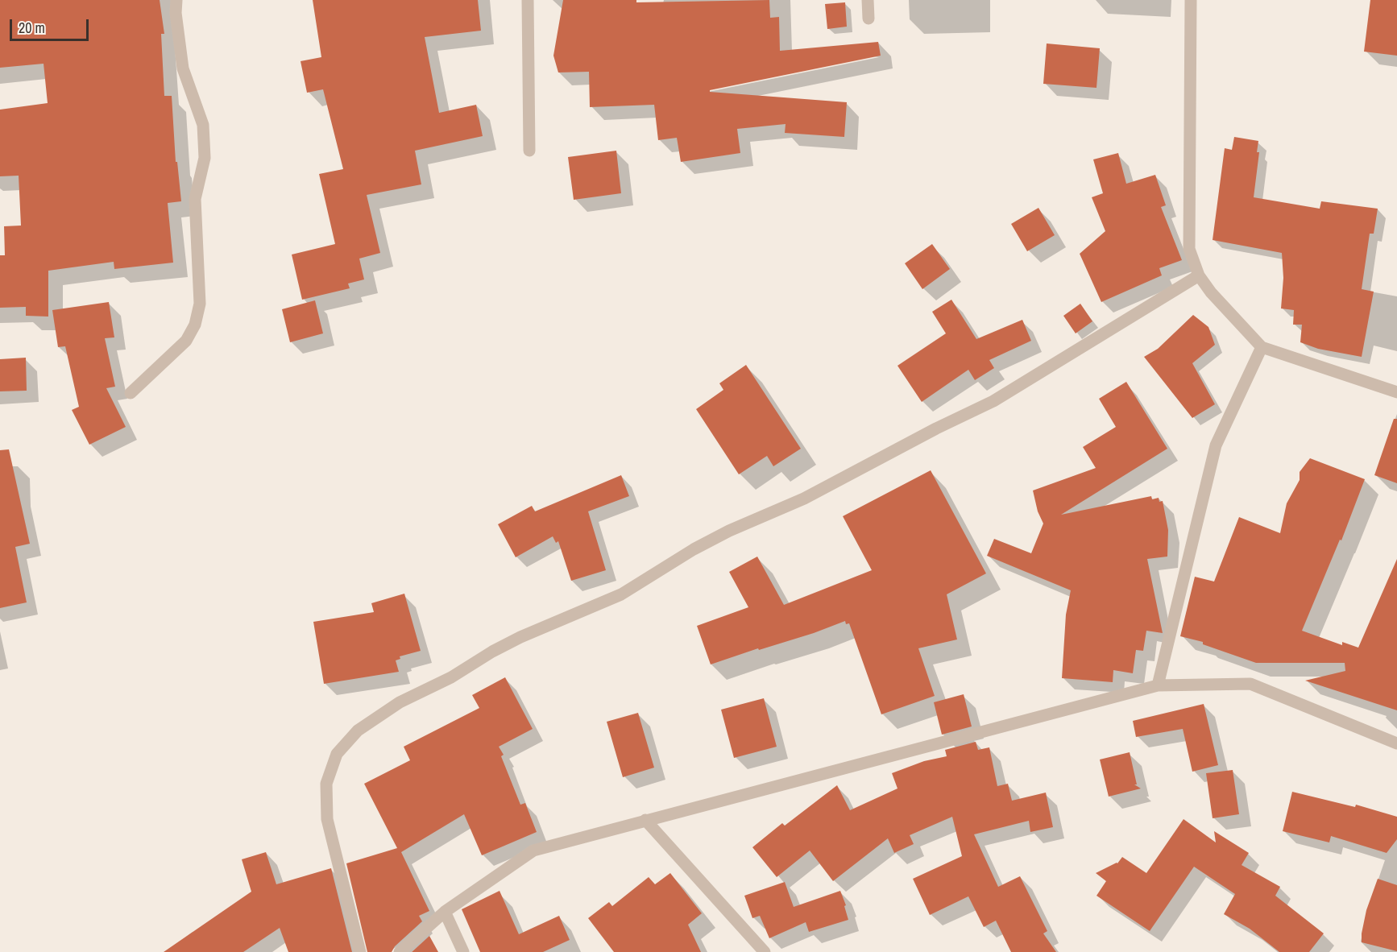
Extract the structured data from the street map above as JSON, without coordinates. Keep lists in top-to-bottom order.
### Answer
{
  "scale_bar": "20 m"
}
